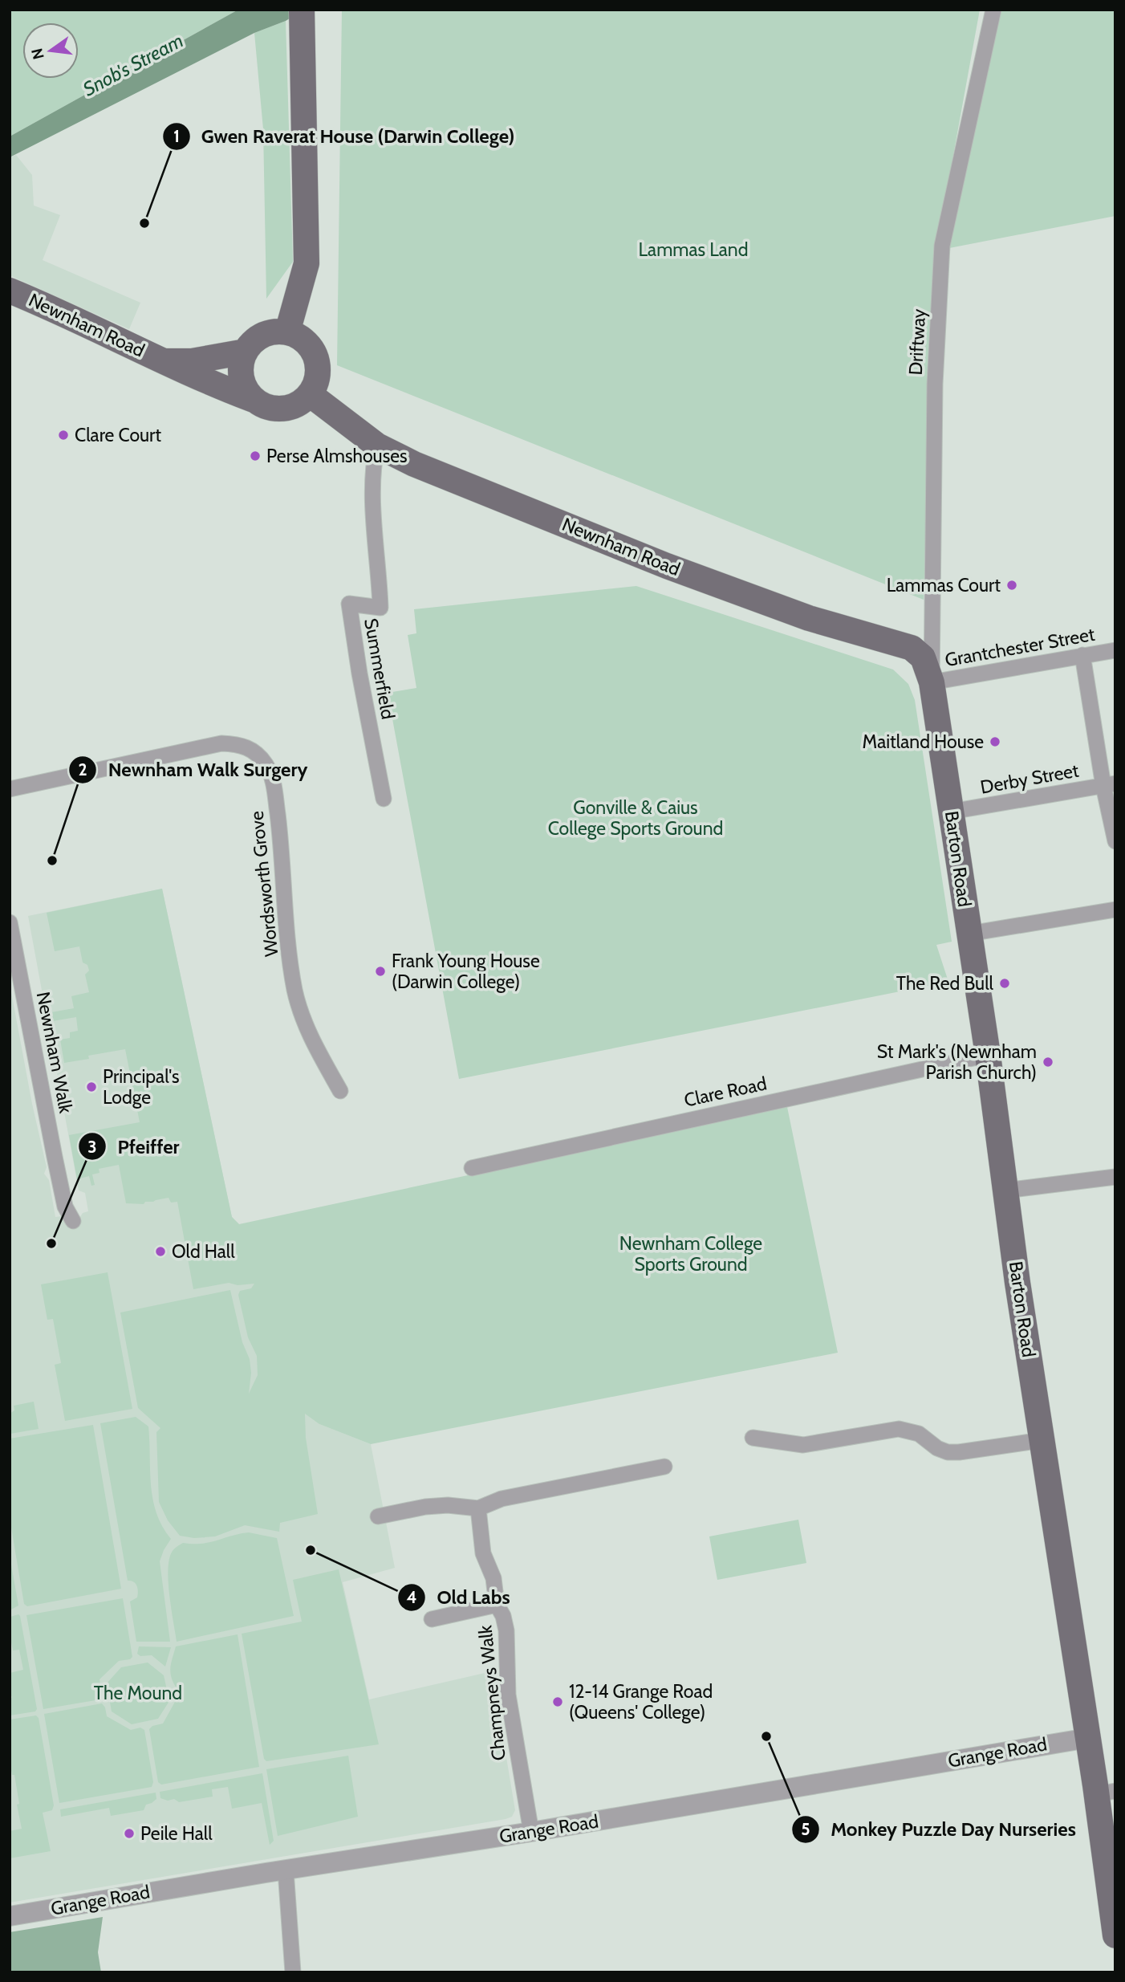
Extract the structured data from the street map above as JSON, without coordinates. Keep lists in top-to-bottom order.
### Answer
{
  "streets": {
    "main road": ["Newnham Road", "Barton Road"],
    "street": [
      "Driftway",
      "Grantchester Street",
      "Summerfield",
      "Derby Street",
      "Wordsworth Grove",
      "Newnham Walk",
      "Clare Road",
      "Champneys Walk",
      "Grange Road"
    ]
  },
  "crossings": [
    ["Newnham Road", "Driftway"],
    ["Newnham Road", "Grantchester Street"],
    ["Newnham Road", "Summerfield"],
    ["Newnham Road", "Barton Road"],
    ["Driftway", "Grantchester Street"],
    ["Driftway", "Barton Road"],
    ["Grantchester Street", "Barton Road"],
    ["Derby Street", "Barton Road"],
    ["Barton Road", "Clare Road"],
    ["Barton Road", "Grange Road"],
    ["Champneys Walk", "Grange Road"]
  ],
  "water": ["Snob's Stream"],
  "parks": [
    "Lammas Land",
    "Gonville & Caius College Sports Ground",
    "Newnham College Sports Ground",
    "The Mound"
  ],
  "places": [
    "Gwen Raverat House (Darwin College)",
    "Clare Court",
    "Perse Almshouses",
    "Lammas Court",
    "Maitland House",
    "Newnham Walk Surgery",
    "Frank Young House (Darwin College)",
    "The Red Bull",
    "St Mark's (Newnham Parish Church)",
    "Principal's Lodge",
    "Pfeiffer",
    "Old Hall",
    "Old Labs",
    "12-14 Grange Road (Queens' College)",
    "Monkey Puzzle Day Nurseries",
    "Peile Hall"
  ],
  "north": "left"
}
